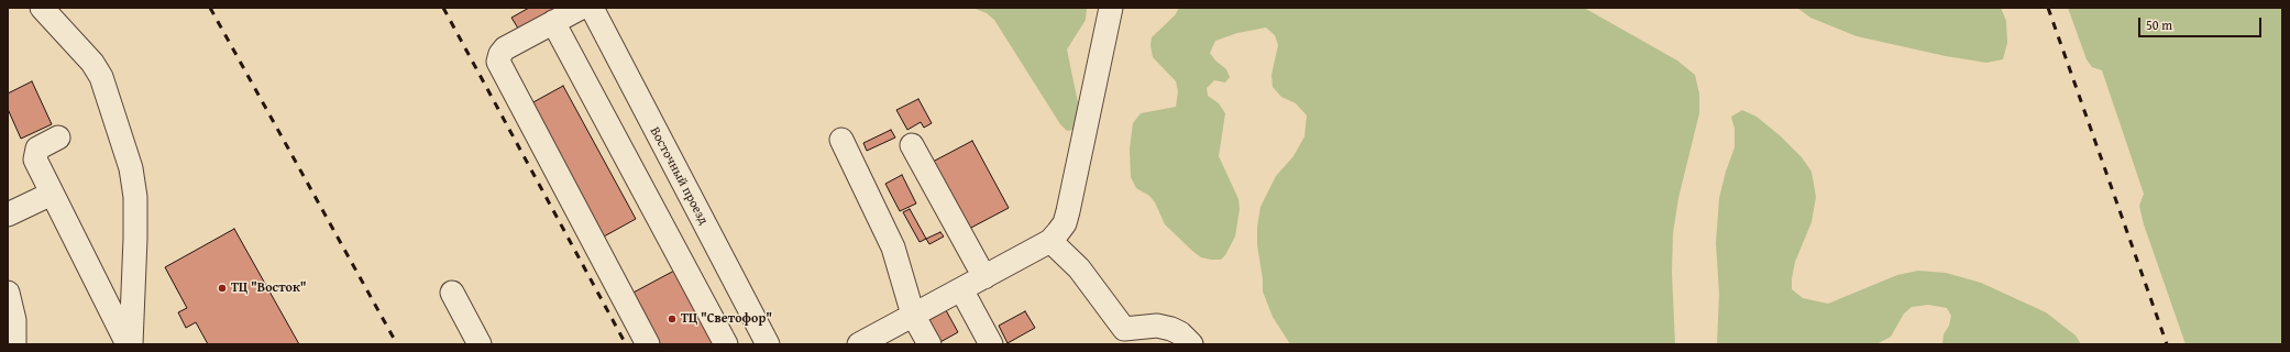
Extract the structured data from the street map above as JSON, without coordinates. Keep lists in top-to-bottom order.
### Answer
{
  "streets": {
    "street": ["Восточный проезд"]
  },
  "places": ["ТЦ \"Восток\"", "ТЦ \"Светофор\""],
  "scale_bar": "50 m"
}
